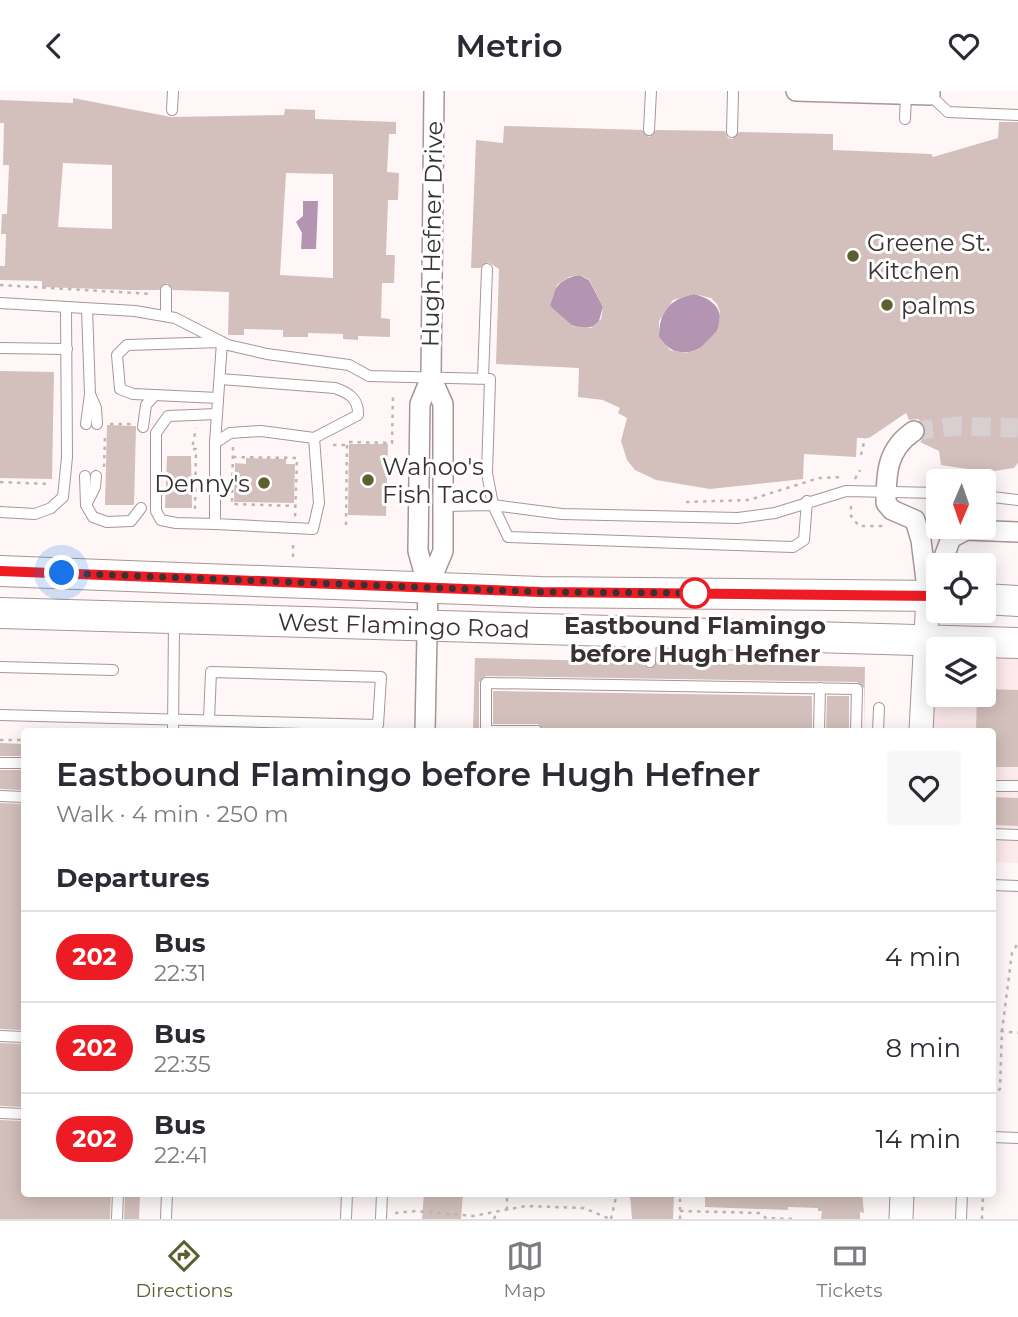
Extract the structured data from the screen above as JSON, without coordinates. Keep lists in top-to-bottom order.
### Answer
{
  "streets": {
    "main road": ["West Flamingo Road"],
    "street": ["Hugh Hefner Drive"]
  },
  "crossings": [
    ["Hugh Hefner Drive", "West Flamingo Road"]
  ],
  "places": [
    "Greene St. Kitchen",
    "palms",
    "Wahoo's Fish Taco",
    "Denny's",
    "Eastbound Flamingo before Hugh Hefner"
  ],
  "lines": ["bus line 202"],
  "north": "bottom",
  "page": {
    "header": "Metrio",
    "heading": [
      ["Eastbound Flamingo before Hugh Hefner", "Walk · 4 min · 250 m"],
      "Departures"
    ],
    "list": [
      {
        "mark": "202",
        "name": "Bus",
        "note": "22:31",
        "value": "4 min"
      },
      {
        "mark": "202",
        "name": "Bus",
        "note": "22:35",
        "value": "8 min"
      },
      {
        "mark": "202",
        "name": "Bus",
        "note": "22:41",
        "value": "14 min"
      }
    ],
    "tabs": ["Directions", "Map", "Tickets"]
  }
}
